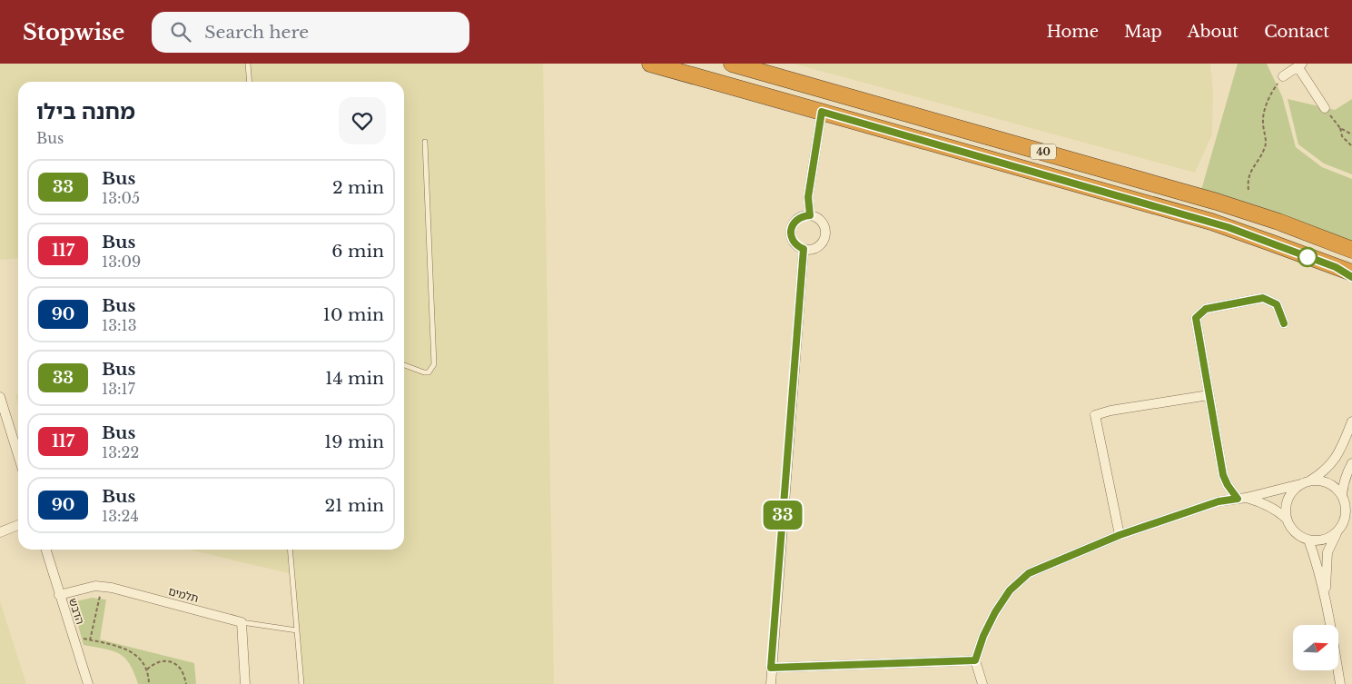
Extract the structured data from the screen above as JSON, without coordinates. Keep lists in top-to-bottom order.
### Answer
{
  "streets": {
    "highway": ["40"],
    "street": ["תלמים", "הדבש"]
  },
  "crossings": [
    ["תלמים", "הדבש"]
  ],
  "lines": ["bus line 33"],
  "north": "right",
  "page": {
    "header": "Stopwise",
    "search": "Search here",
    "nav": [
      "Home",
      "Map",
      "About",
      "Contact"
    ],
    "on_map": "33",
    "heading": ["מחנה בילו", "Bus"],
    "list": [
      {
        "mark": "33",
        "name": "Bus",
        "note": "13:05",
        "value": "2 min"
      },
      {
        "mark": "117",
        "name": "Bus",
        "note": "13:09",
        "value": "6 min"
      },
      {
        "mark": "90",
        "name": "Bus",
        "note": "13:13",
        "value": "10 min"
      },
      {
        "mark": "33",
        "name": "Bus",
        "note": "13:17",
        "value": "14 min"
      },
      {
        "mark": "117",
        "name": "Bus",
        "note": "13:22",
        "value": "19 min"
      },
      {
        "mark": "90",
        "name": "Bus",
        "note": "13:24",
        "value": "21 min"
      }
    ]
  }
}
